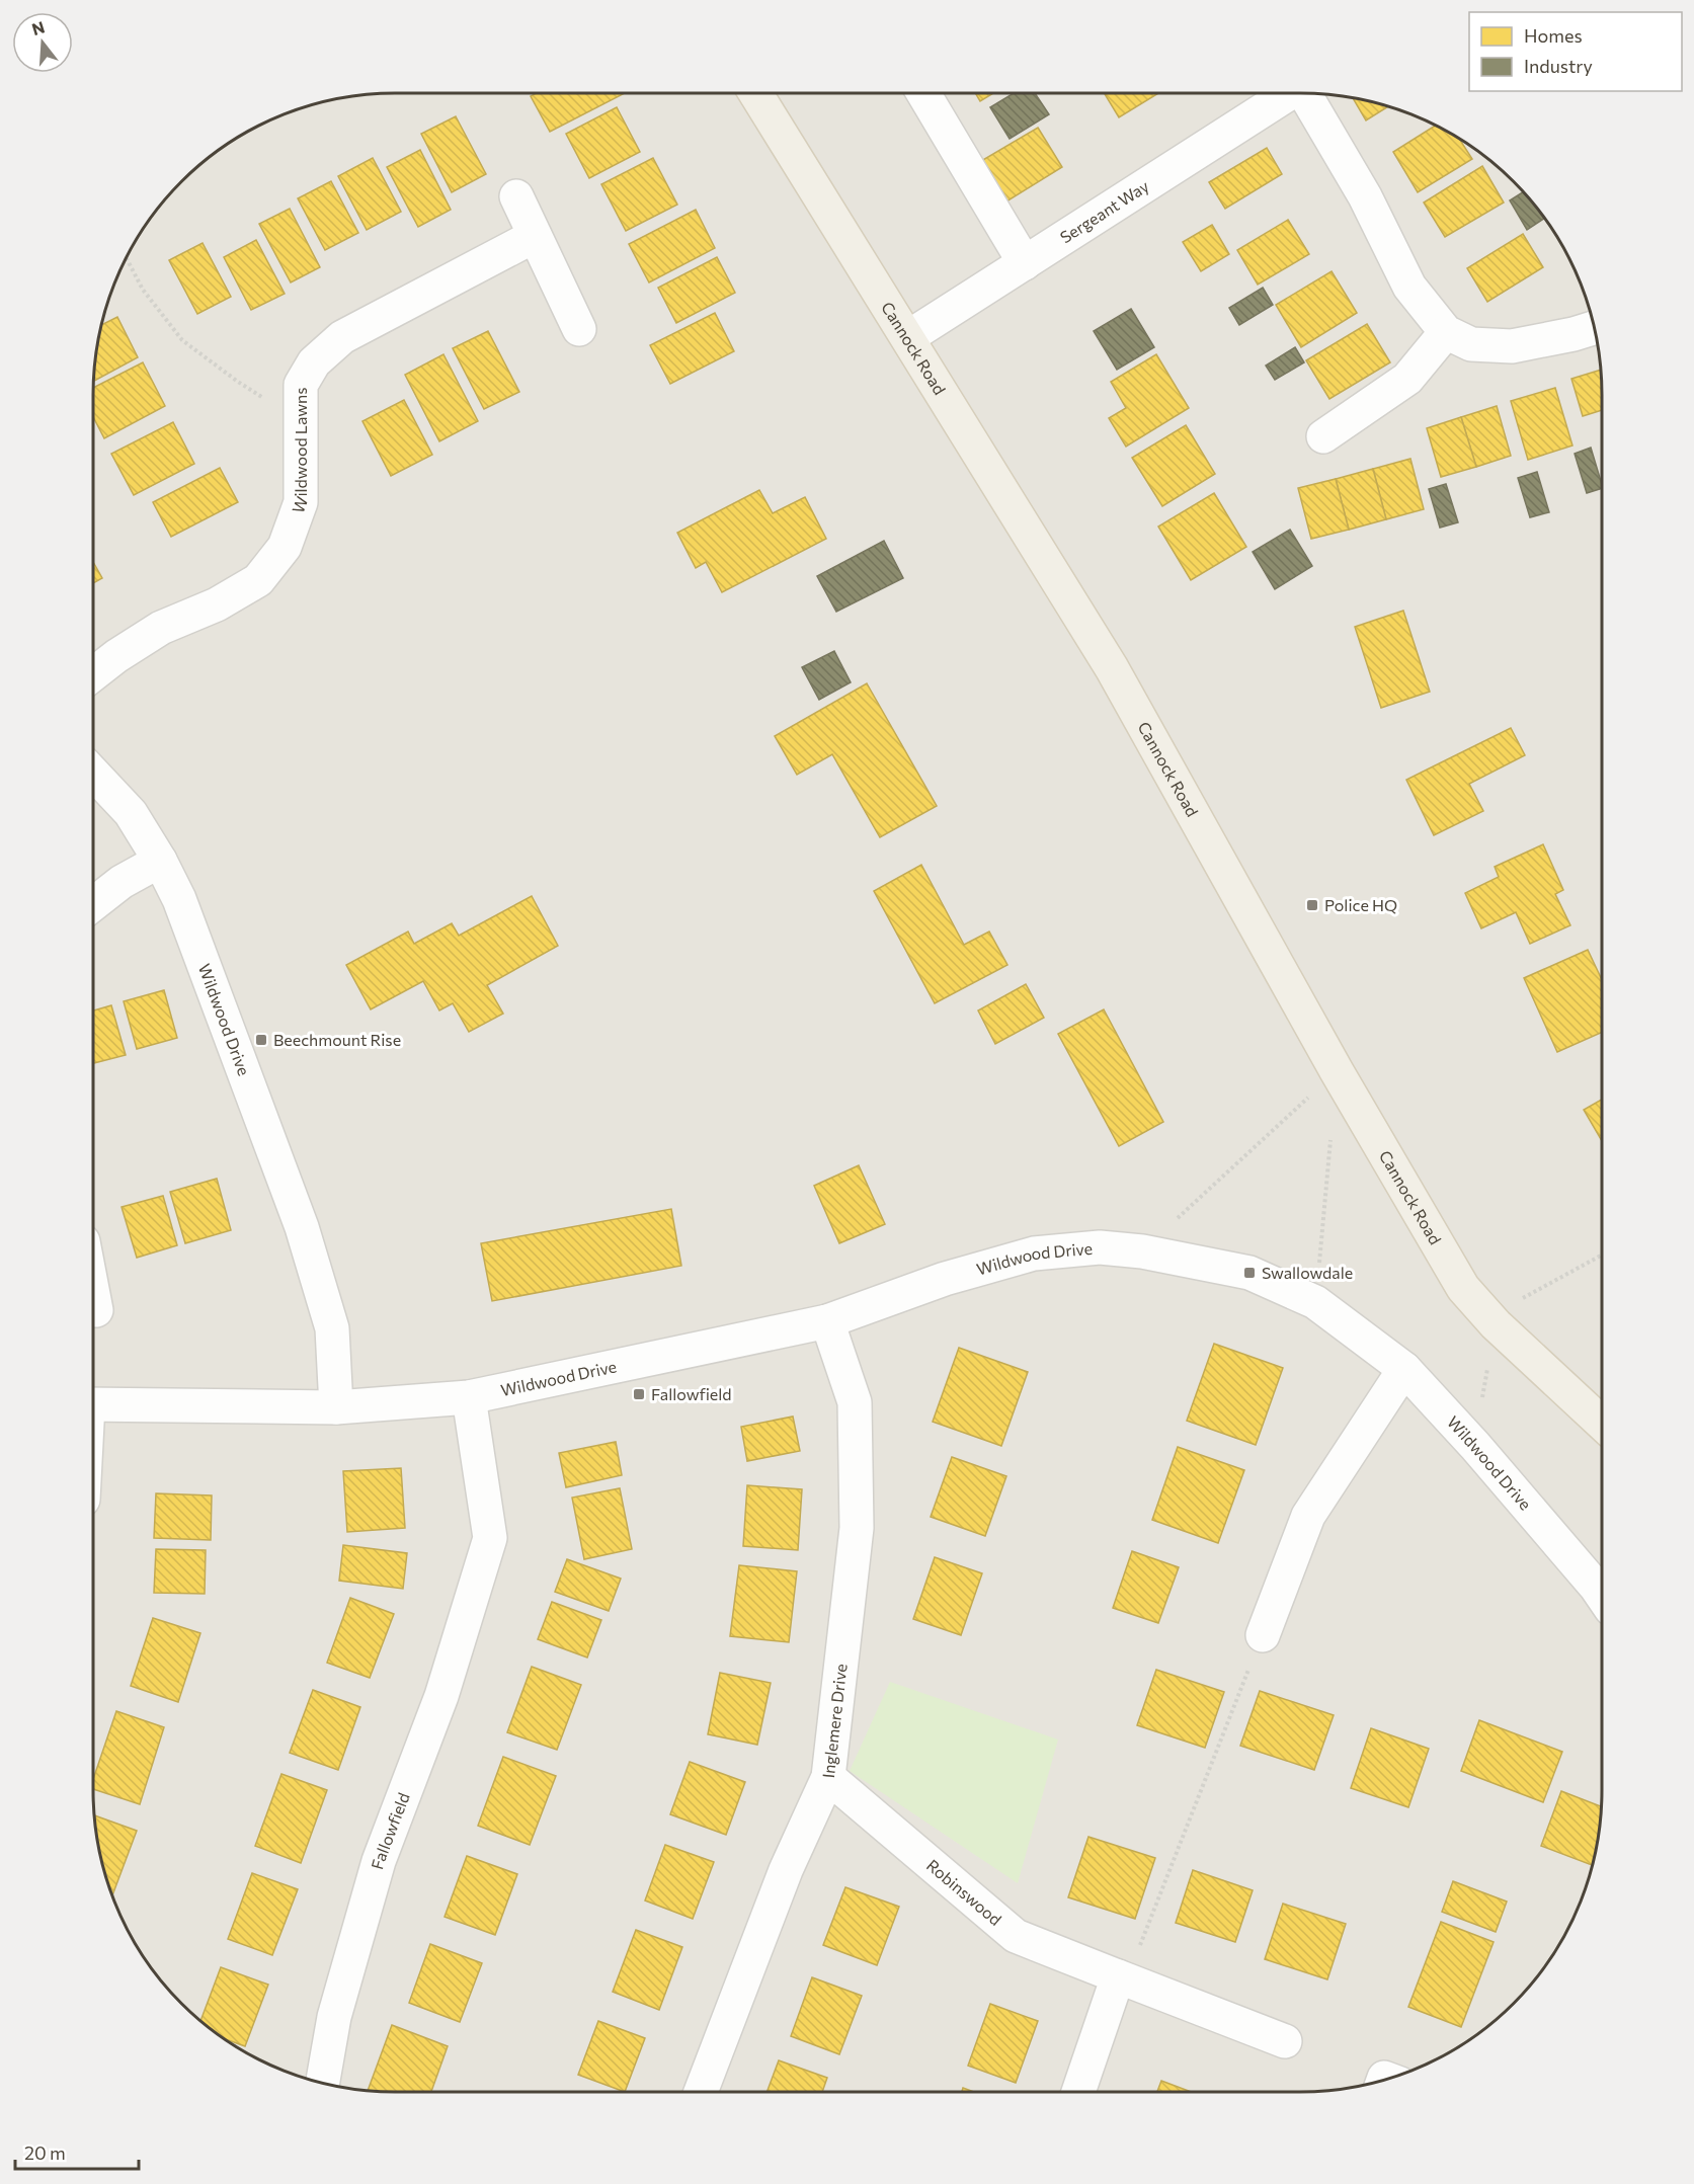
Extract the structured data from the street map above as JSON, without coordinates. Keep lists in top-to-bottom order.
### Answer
{
  "streets": {
    "main road": ["Cannock Road"],
    "street": [
      "Sergeant Way",
      "Wildwood Lawns",
      "Wildwood Drive",
      "Inglemere Drive",
      "Fallowfield",
      "Robinswood"
    ]
  },
  "crossings": [
    ["Sergeant Way", "Cannock Road"],
    ["Wildwood Drive", "Inglemere Drive"],
    ["Wildwood Drive", "Fallowfield"],
    ["Inglemere Drive", "Robinswood"]
  ],
  "places": {
    "transit": [
      "Police HQ",
      "Beechmount Rise",
      "Swallowdale",
      "Fallowfield"
    ]
  },
  "legend": ["Homes", "Industry"],
  "scale_bar": "20 m",
  "north": "top"
}
